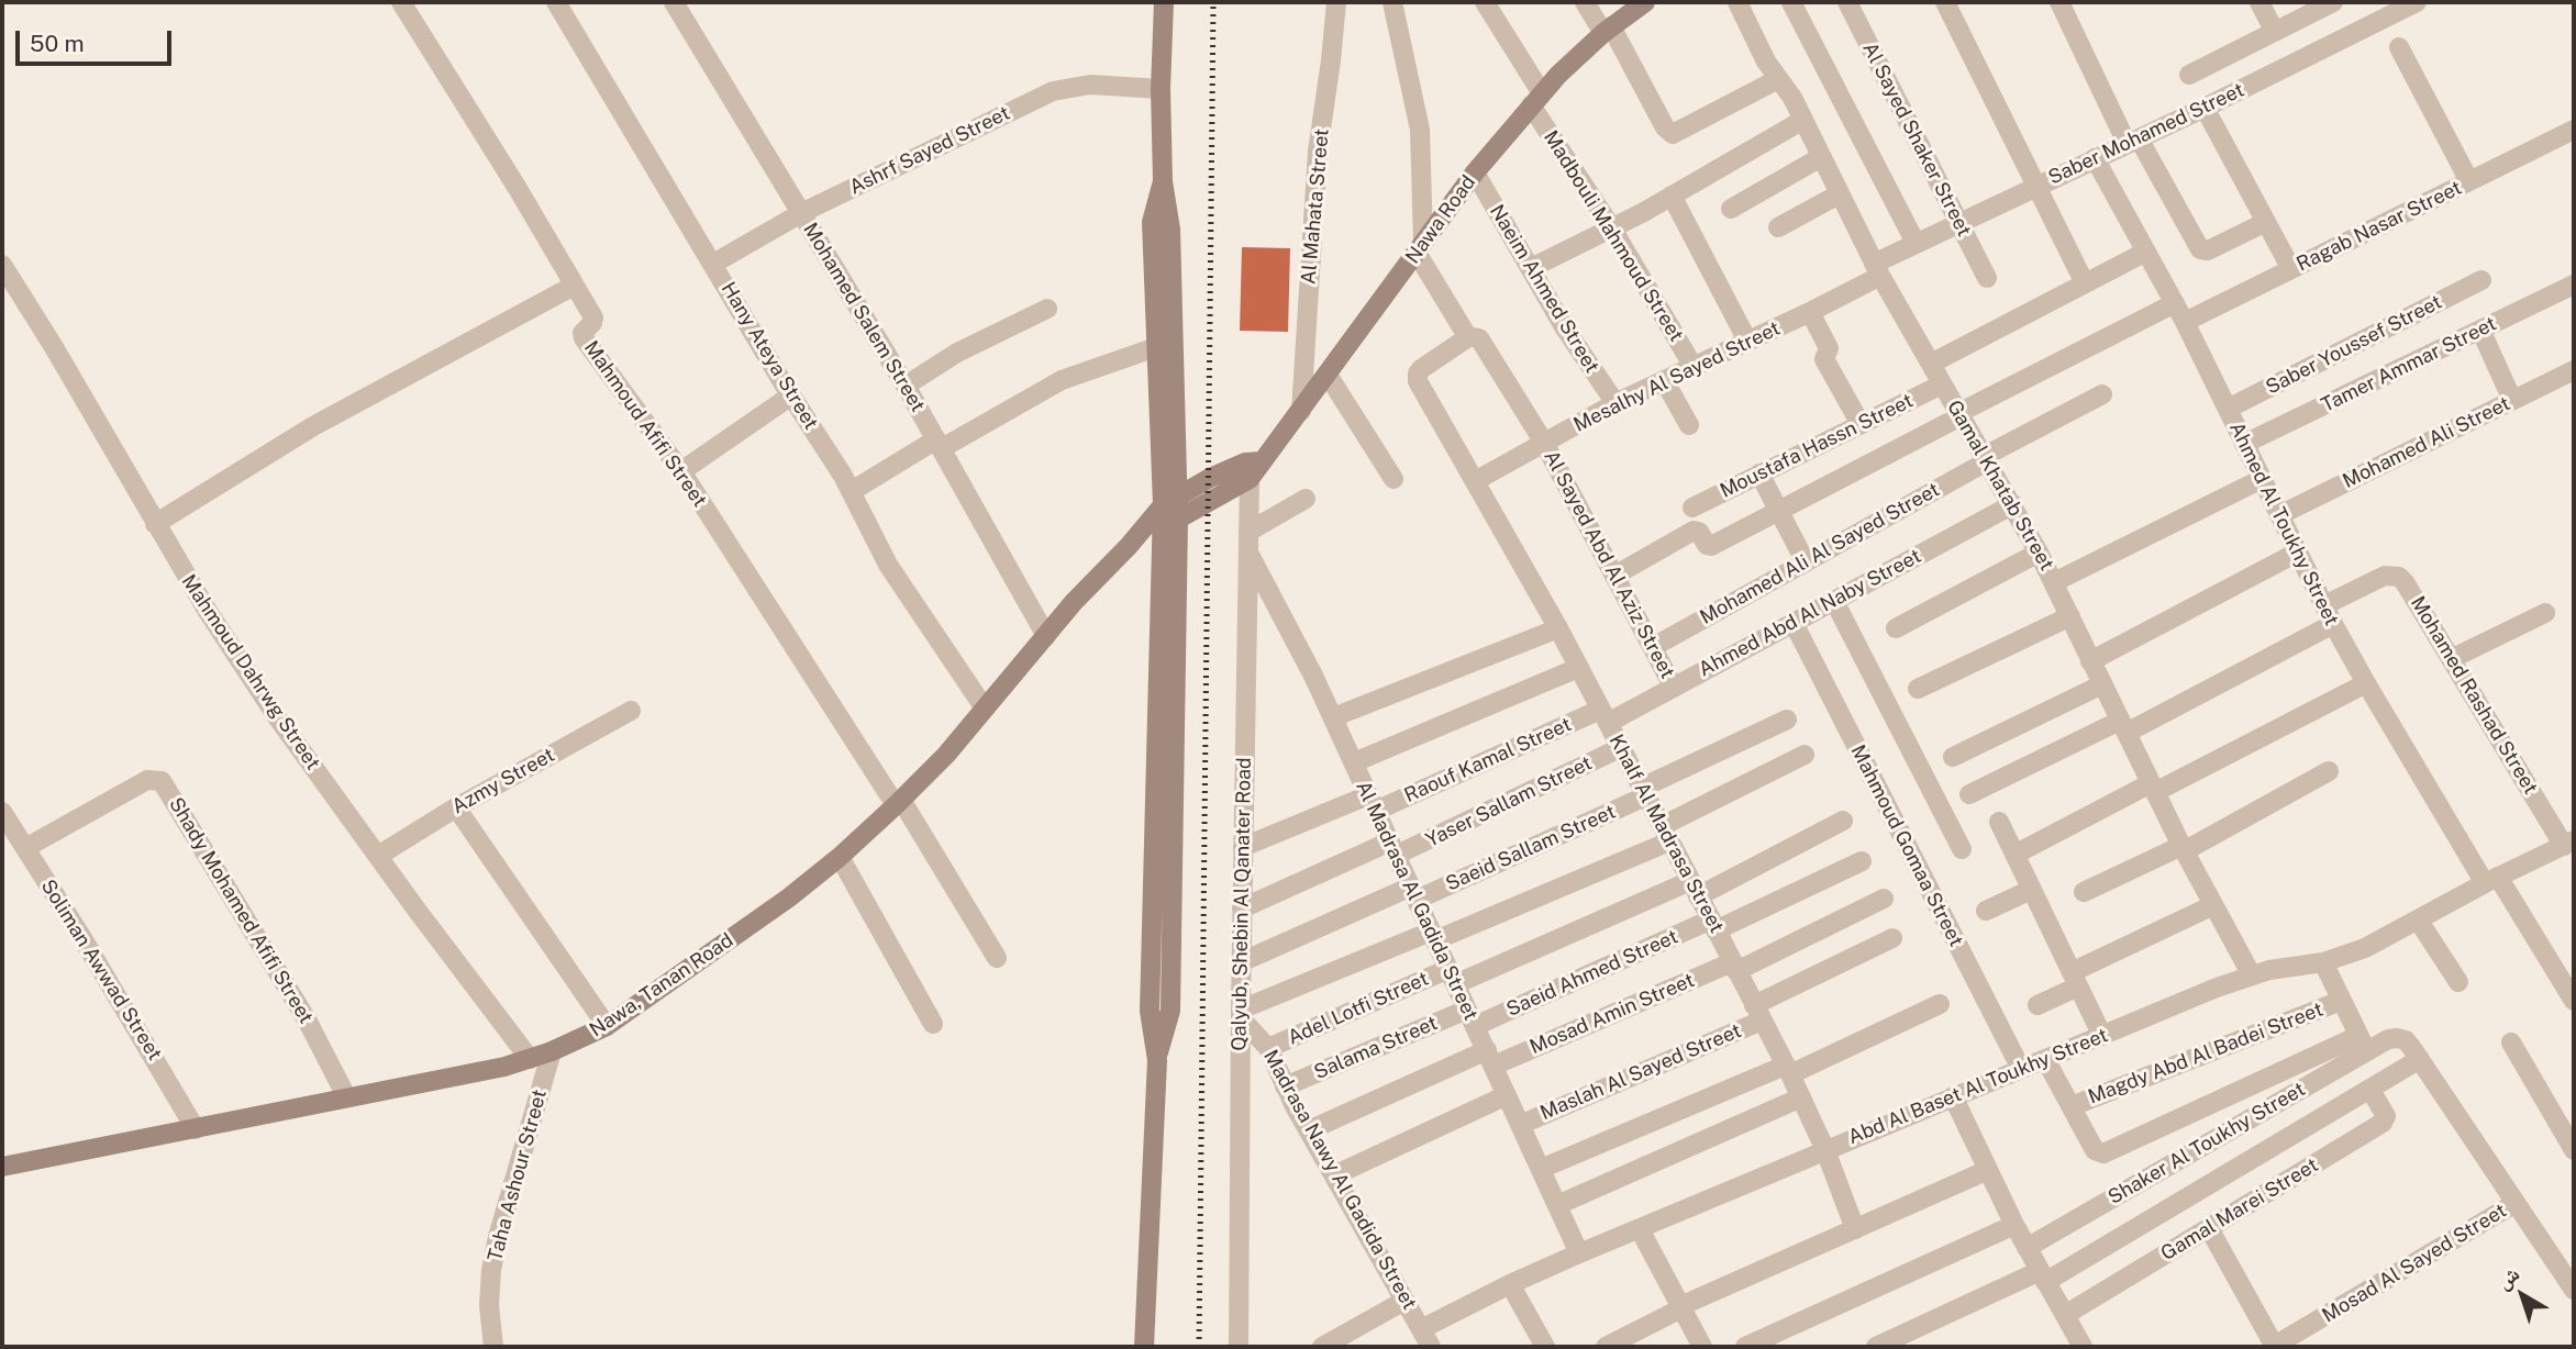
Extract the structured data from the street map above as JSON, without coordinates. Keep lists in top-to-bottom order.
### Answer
{
  "streets": {
    "main road": ["Nawa Road", "Nawa, Tanan Road"],
    "street": [
      "Saber Mohamed Street",
      "Al Sayed Shaker Street",
      "Ashrf Sayed Street",
      "Al Mahata Street",
      "Ragab Nasar Street",
      "Madbouli Mahmoud Street",
      "Naeim Ahmed Street",
      "Mohamed Salem Street",
      "Saber Youssef Street",
      "Hany Ateya Street",
      "Tamer Ammar Street",
      "Mesalhy Al Sayed Street",
      "Mahmoud Afifi Street",
      "Mohamed Ali Street",
      "Moustafa Hassn Street",
      "Gamal Khatab Street",
      "Ahmed Al Toukhy Street",
      "Mohamed Ali Al Sayed Street",
      "Al Sayed Abd Al Aziz Street",
      "Ahmed Abd Al Naby Street",
      "Mahmoud Dahrwg Street",
      "Mohamed Rashad Street",
      "Raouf Kamal Street",
      "Azmy Street",
      "Yaser Sallam Street",
      "Khalf Al Madrasa Street",
      "Mahmoud Gomaa Street",
      "Saeid Sallam Street",
      "Al Madrasa Al Gadida Street",
      "Qalyub, Shebin Al Qanater Road",
      "Shady Mohamed Afifi Street",
      "Soliman Awwad Street",
      "Saeid Ahmed Street",
      "Adel Lotfi Street",
      "Mosad Amin Street",
      "Salama Street",
      "Magdy Abd Al Badei Street",
      "Maslah Al Sayed Street",
      "Abd Al Baset Al Toukhy Street",
      "Shaker Al Toukhy Street",
      "Taha Ashour Street",
      "Madrasa Nawy Al Gadida Street",
      "Gamal Marei Street",
      "Mosad Al Sayed Street"
    ]
  },
  "crossings": [
    ["Saber Mohamed Street", "Al Sayed Shaker Street"],
    ["Saber Mohamed Street", "Mesalhy Al Sayed Street"],
    ["Saber Mohamed Street", "Gamal Khatab Street"],
    ["Saber Mohamed Street", "Ahmed Al Toukhy Street"],
    ["Ashrf Sayed Street", "Mohamed Salem Street"],
    ["Ashrf Sayed Street", "Hany Ateya Street"],
    ["Al Mahata Street", "Nawa Road"],
    ["Nawa Road", "Madbouli Mahmoud Street"],
    ["Nawa Road", "Naeim Ahmed Street"],
    ["Nawa Road", "Qalyub, Shebin Al Qanater Road"],
    ["Nawa Road", "Nawa, Tanan Road"],
    ["Ragab Nasar Street", "Ahmed Al Toukhy Street"],
    ["Madbouli Mahmoud Street", "Mesalhy Al Sayed Street"],
    ["Naeim Ahmed Street", "Mesalhy Al Sayed Street"],
    ["Mohamed Salem Street", "Nawa, Tanan Road"],
    ["Saber Youssef Street", "Ahmed Al Toukhy Street"],
    ["Hany Ateya Street", "Nawa, Tanan Road"],
    ["Tamer Ammar Street", "Ahmed Al Toukhy Street"],
    ["Mesalhy Al Sayed Street", "Gamal Khatab Street"],
    ["Mesalhy Al Sayed Street", "Al Sayed Abd Al Aziz Street"],
    ["Mesalhy Al Sayed Street", "Khalf Al Madrasa Street"],
    ["Mahmoud Afifi Street", "Nawa, Tanan Road"],
    ["Mohamed Ali Street", "Ahmed Al Toukhy Street"],
    ["Moustafa Hassn Street", "Gamal Khatab Street"],
    ["Gamal Khatab Street", "Mohamed Ali Al Sayed Street"],
    ["Gamal Khatab Street", "Ahmed Abd Al Naby Street"],
    ["Gamal Khatab Street", "Abd Al Baset Al Toukhy Street"],
    ["Ahmed Al Toukhy Street", "Mohamed Rashad Street"],
    ["Ahmed Al Toukhy Street", "Abd Al Baset Al Toukhy Street"],
    ["Mohamed Ali Al Sayed Street", "Al Sayed Abd Al Aziz Street"],
    ["Al Sayed Abd Al Aziz Street", "Ahmed Abd Al Naby Street"],
    ["Al Sayed Abd Al Aziz Street", "Khalf Al Madrasa Street"],
    ["Ahmed Abd Al Naby Street", "Raouf Kamal Street"],
    ["Ahmed Abd Al Naby Street", "Khalf Al Madrasa Street"],
    ["Ahmed Abd Al Naby Street", "Mahmoud Gomaa Street"],
    ["Mahmoud Dahrwg Street", "Azmy Street"],
    ["Mahmoud Dahrwg Street", "Nawa, Tanan Road"],
    ["Mohamed Rashad Street", "Abd Al Baset Al Toukhy Street"],
    ["Raouf Kamal Street", "Khalf Al Madrasa Street"],
    ["Raouf Kamal Street", "Al Madrasa Al Gadida Street"],
    ["Raouf Kamal Street", "Qalyub, Shebin Al Qanater Road"],
    ["Yaser Sallam Street", "Khalf Al Madrasa Street"],
    ["Yaser Sallam Street", "Al Madrasa Al Gadida Street"],
    ["Yaser Sallam Street", "Qalyub, Shebin Al Qanater Road"],
    ["Khalf Al Madrasa Street", "Saeid Sallam Street"],
    ["Khalf Al Madrasa Street", "Saeid Ahmed Street"],
    ["Khalf Al Madrasa Street", "Adel Lotfi Street"],
    ["Khalf Al Madrasa Street", "Mosad Amin Street"],
    ["Khalf Al Madrasa Street", "Maslah Al Sayed Street"],
    ["Khalf Al Madrasa Street", "Abd Al Baset Al Toukhy Street"],
    ["Mahmoud Gomaa Street", "Abd Al Baset Al Toukhy Street"],
    ["Saeid Sallam Street", "Al Madrasa Al Gadida Street"],
    ["Saeid Sallam Street", "Qalyub, Shebin Al Qanater Road"],
    ["Al Madrasa Al Gadida Street", "Qalyub, Shebin Al Qanater Road"],
    ["Al Madrasa Al Gadida Street", "Saeid Ahmed Street"],
    ["Al Madrasa Al Gadida Street", "Adel Lotfi Street"],
    ["Al Madrasa Al Gadida Street", "Mosad Amin Street"],
    ["Al Madrasa Al Gadida Street", "Salama Street"],
    ["Al Madrasa Al Gadida Street", "Maslah Al Sayed Street"],
    ["Al Madrasa Al Gadida Street", "Abd Al Baset Al Toukhy Street"],
    ["Qalyub, Shebin Al Qanater Road", "Madrasa Nawy Al Gadida Street"],
    ["Shady Mohamed Afifi Street", "Soliman Awwad Street"],
    ["Shady Mohamed Afifi Street", "Nawa, Tanan Road"],
    ["Soliman Awwad Street", "Nawa, Tanan Road"],
    ["Saeid Ahmed Street", "Salama Street"],
    ["Nawa, Tanan Road", "Taha Ashour Street"],
    ["Adel Lotfi Street", "Madrasa Nawy Al Gadida Street"],
    ["Mosad Amin Street", "Madrasa Nawy Al Gadida Street"],
    ["Salama Street", "Madrasa Nawy Al Gadida Street"],
    ["Abd Al Baset Al Toukhy Street", "Madrasa Nawy Al Gadida Street"]
  ],
  "scale_bar": "50 m",
  "north": "top left"
}
